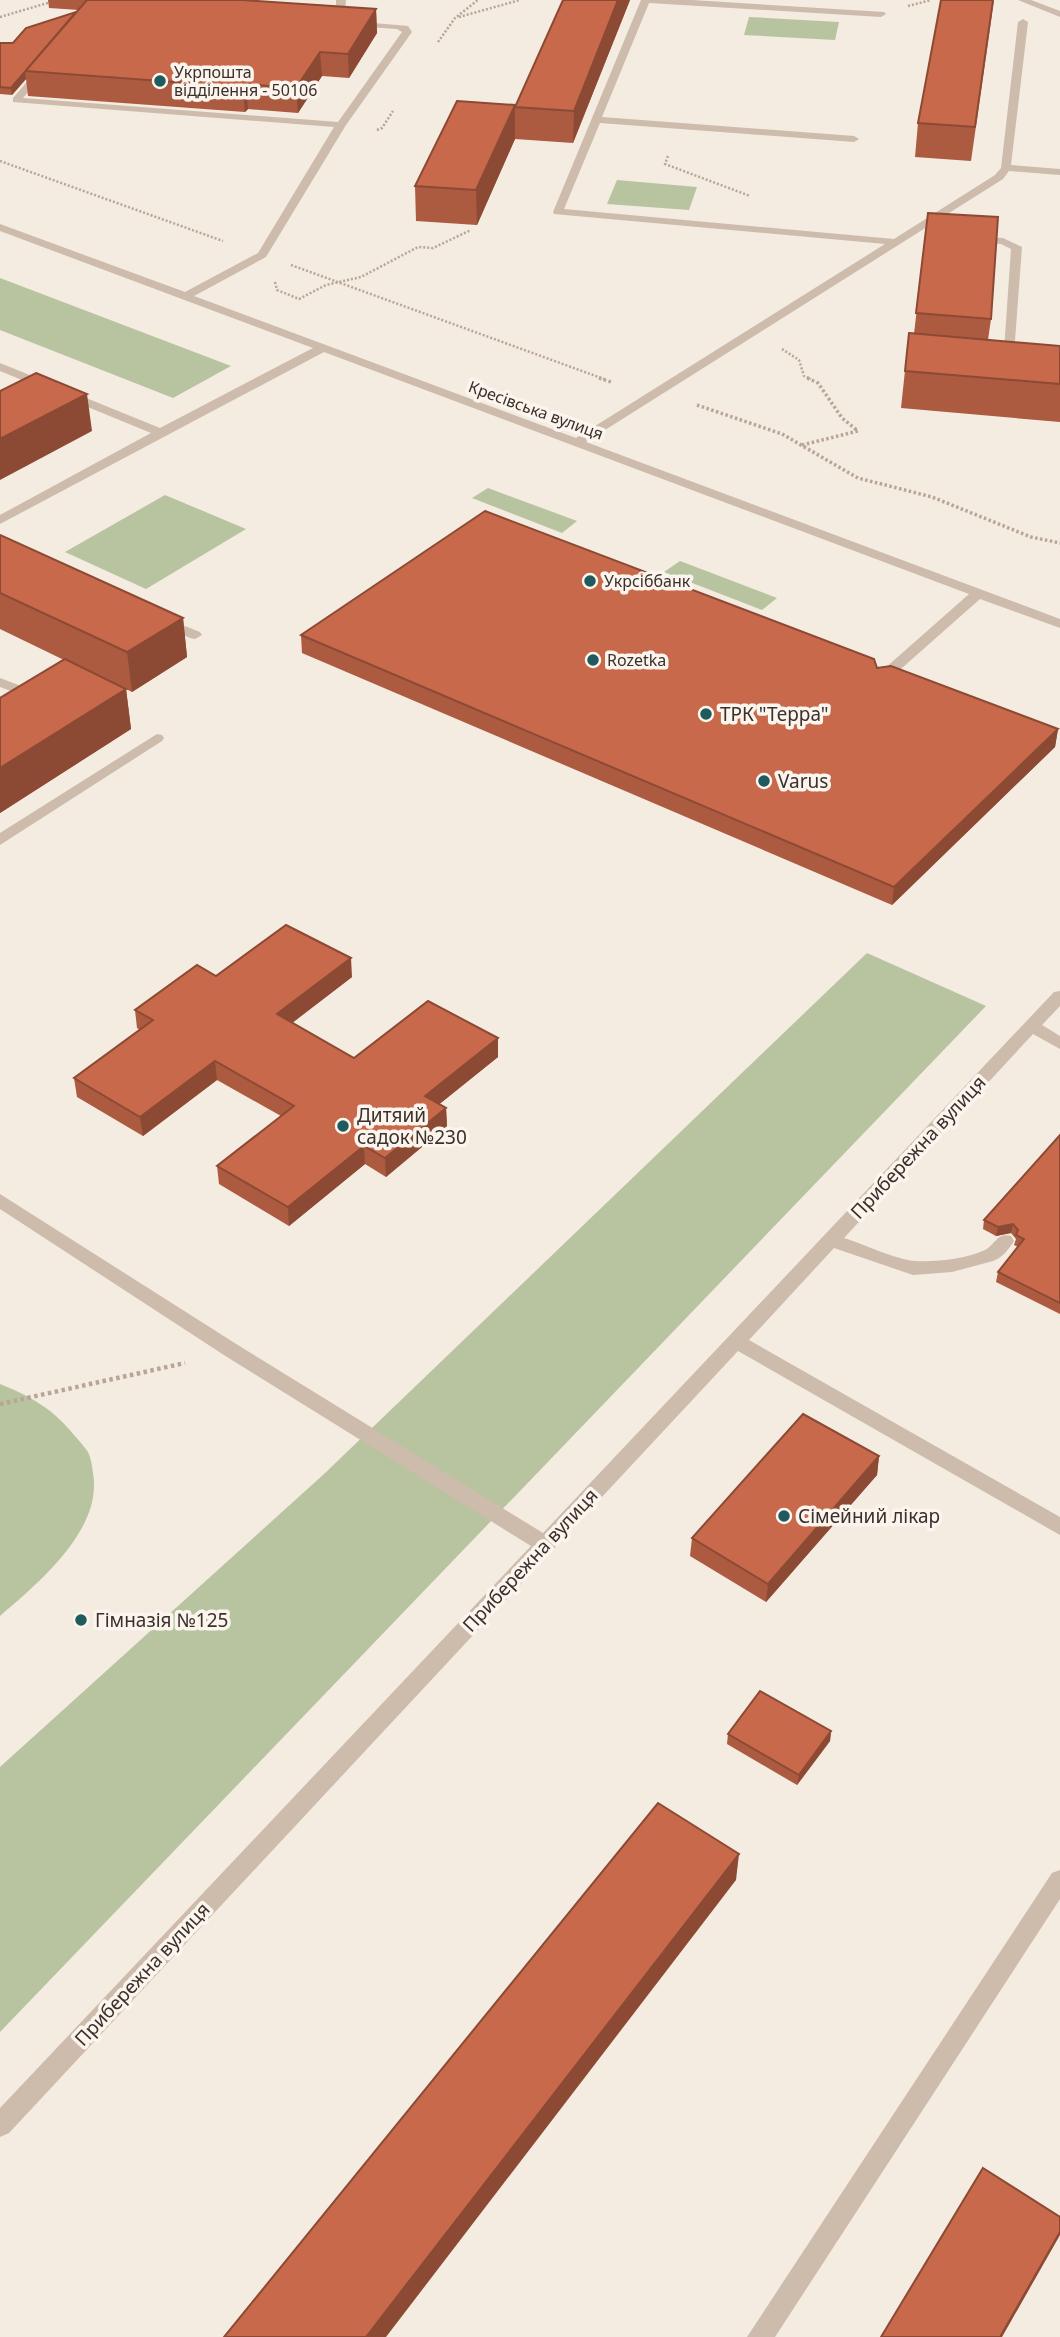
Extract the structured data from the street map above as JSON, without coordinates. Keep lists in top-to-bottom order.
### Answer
{
  "streets": {
    "street": ["Кресівська вулиця", "Прибережна вулиця"]
  },
  "places": [
    "Укрпошта відділення - 50106",
    "Укрсіббанк",
    "Rozetka",
    "ТРК \"Терра\"",
    "Varus",
    "Дитяий садок №230",
    "Сімейний лікар",
    "Гімназія №125"
  ]
}
